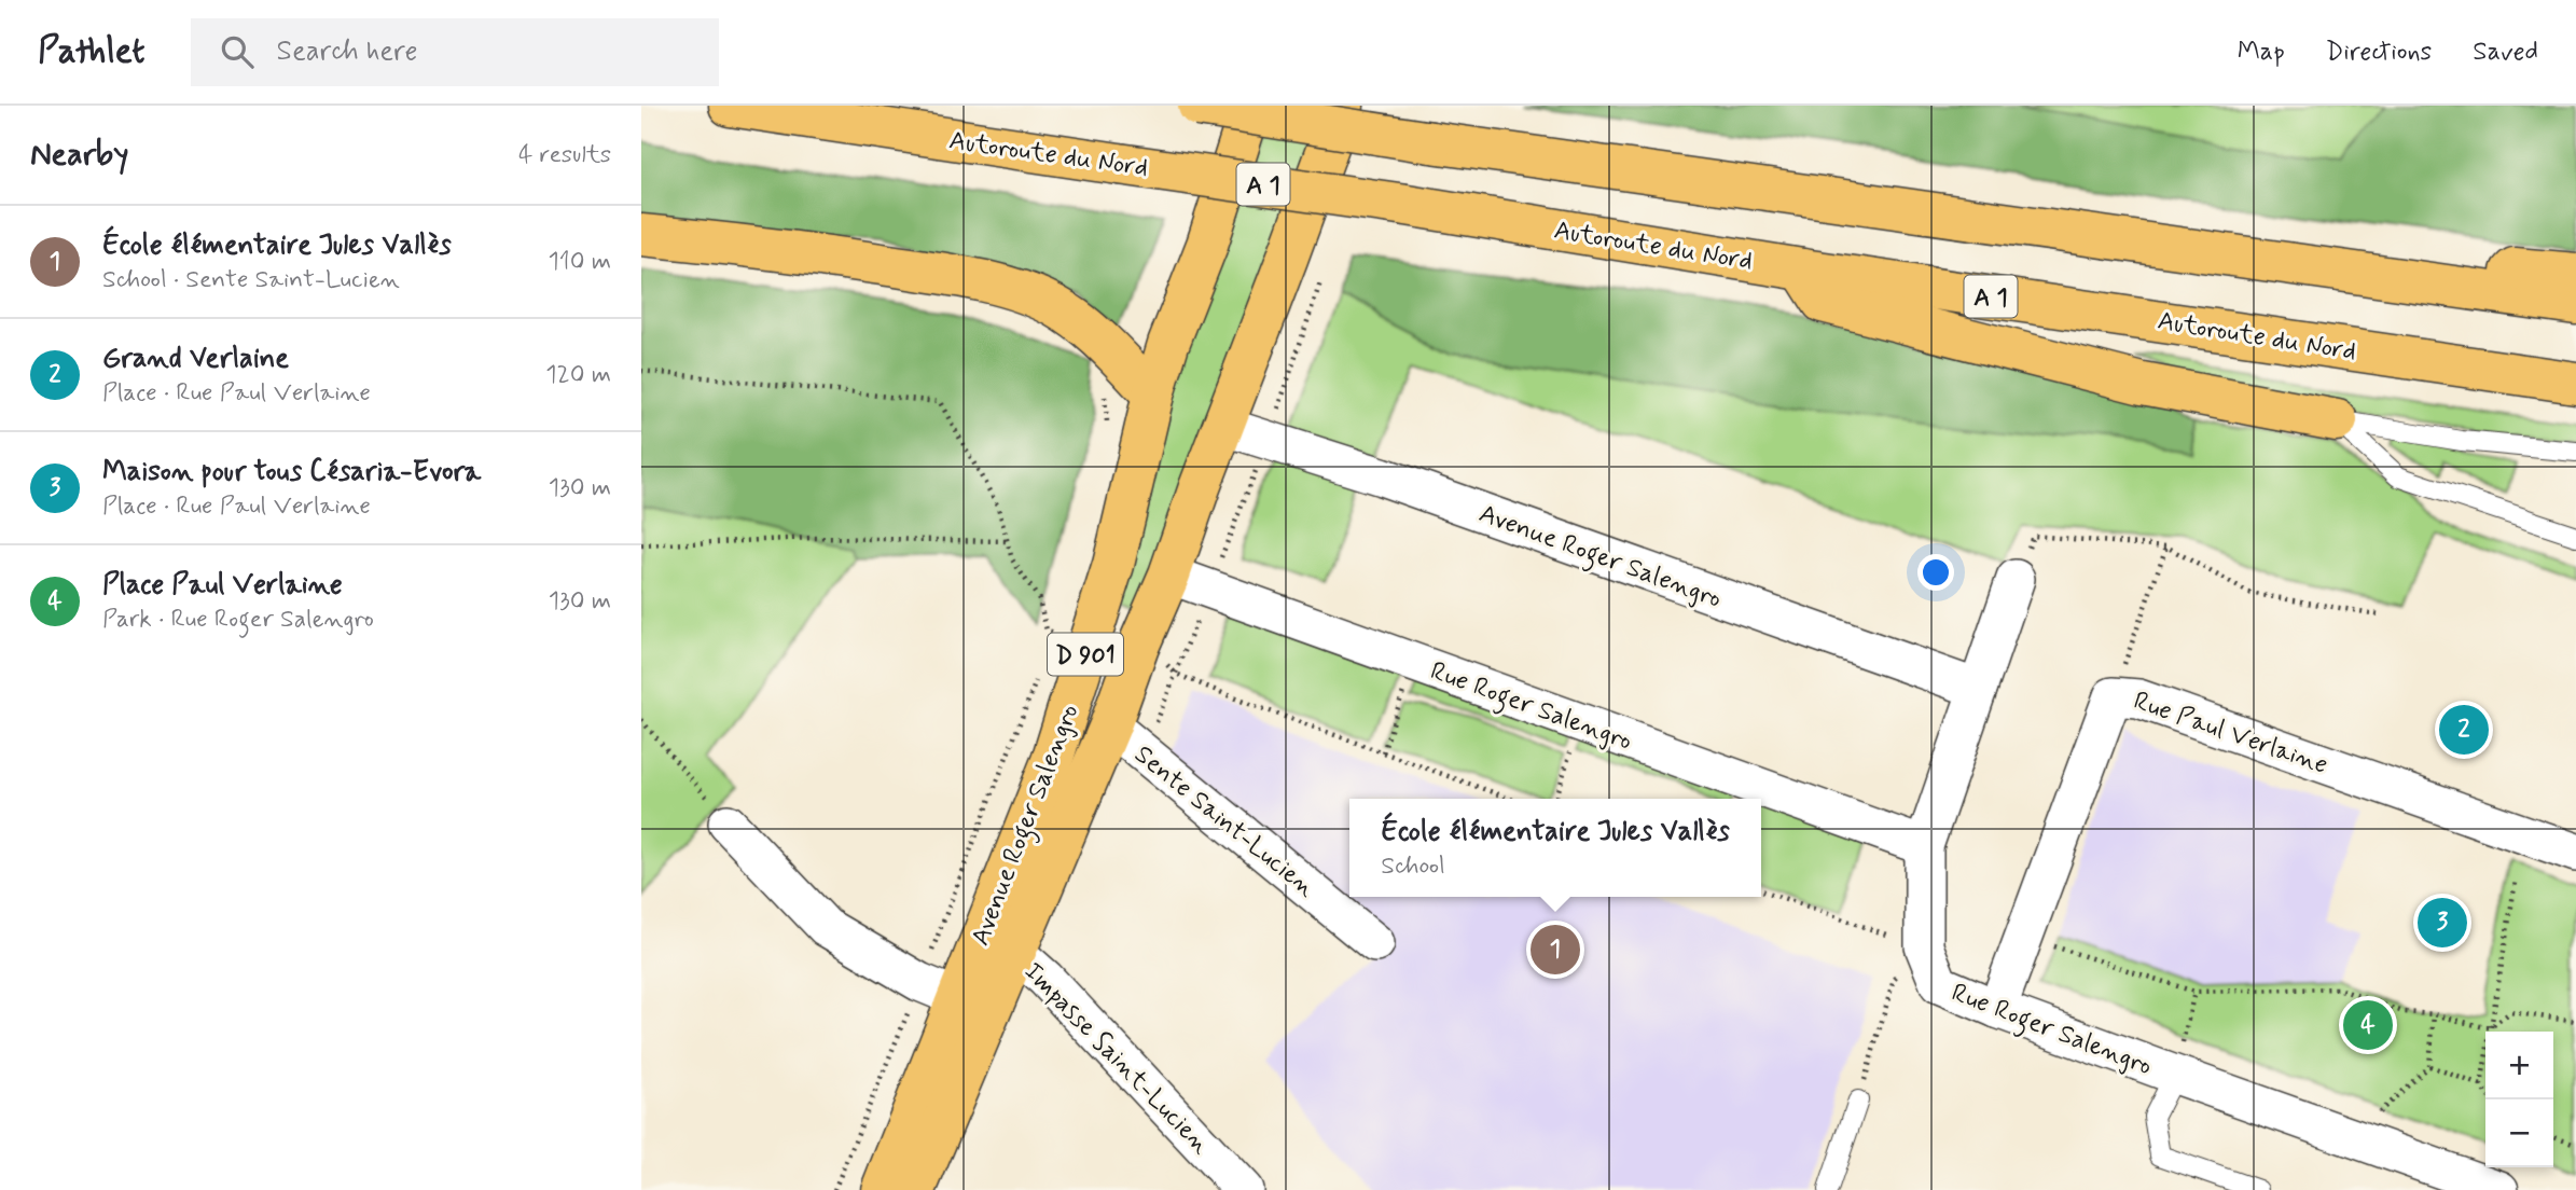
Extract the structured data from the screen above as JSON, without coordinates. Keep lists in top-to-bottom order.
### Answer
{
  "streets": {
    "main road": [
      "Autoroute du Nord",
      "A 1",
      "Avenue Roger Salengro",
      "D 901"
    ],
    "street": [
      "Rue Roger Salengro",
      "Rue Paul Verlaine",
      "Sente Saint-Lucien",
      "Impasse Saint-Lucien"
    ]
  },
  "crossings": [
    ["Avenue Roger Salengro", "Rue Roger Salengro"],
    ["Avenue Roger Salengro", "Sente Saint-Lucien"],
    ["Avenue Roger Salengro", "Impasse Saint-Lucien"],
    ["Rue Roger Salengro", "Rue Paul Verlaine"]
  ],
  "page": {
    "header": "Pathlet",
    "search": "Search here",
    "nav": ["Map", "Directions", "Saved"],
    "heading": ["Nearby", "4 results"],
    "list": [
      {
        "mark": "1",
        "name": "École élémentaire Jules Vallès",
        "note": "School · Sente Saint-Lucien",
        "value": "110 m"
      },
      {
        "mark": "2",
        "name": "Grand Verlaine",
        "note": "Place · Rue Paul Verlaine",
        "value": "120 m"
      },
      {
        "mark": "3",
        "name": "Maison pour tous Césaria-Evora",
        "note": "Place · Rue Paul Verlaine",
        "value": "130 m"
      },
      {
        "mark": "4",
        "name": "Place Paul Verlaine",
        "note": "Park · Rue Roger Salengro",
        "value": "130 m"
      }
    ],
    "pins": [
      "2",
      "3",
      "1",
      "4"
    ],
    "popup": ["École élémentaire Jules Vallès", "School"],
    "map_buttons": ["+", "−"]
  }
}
